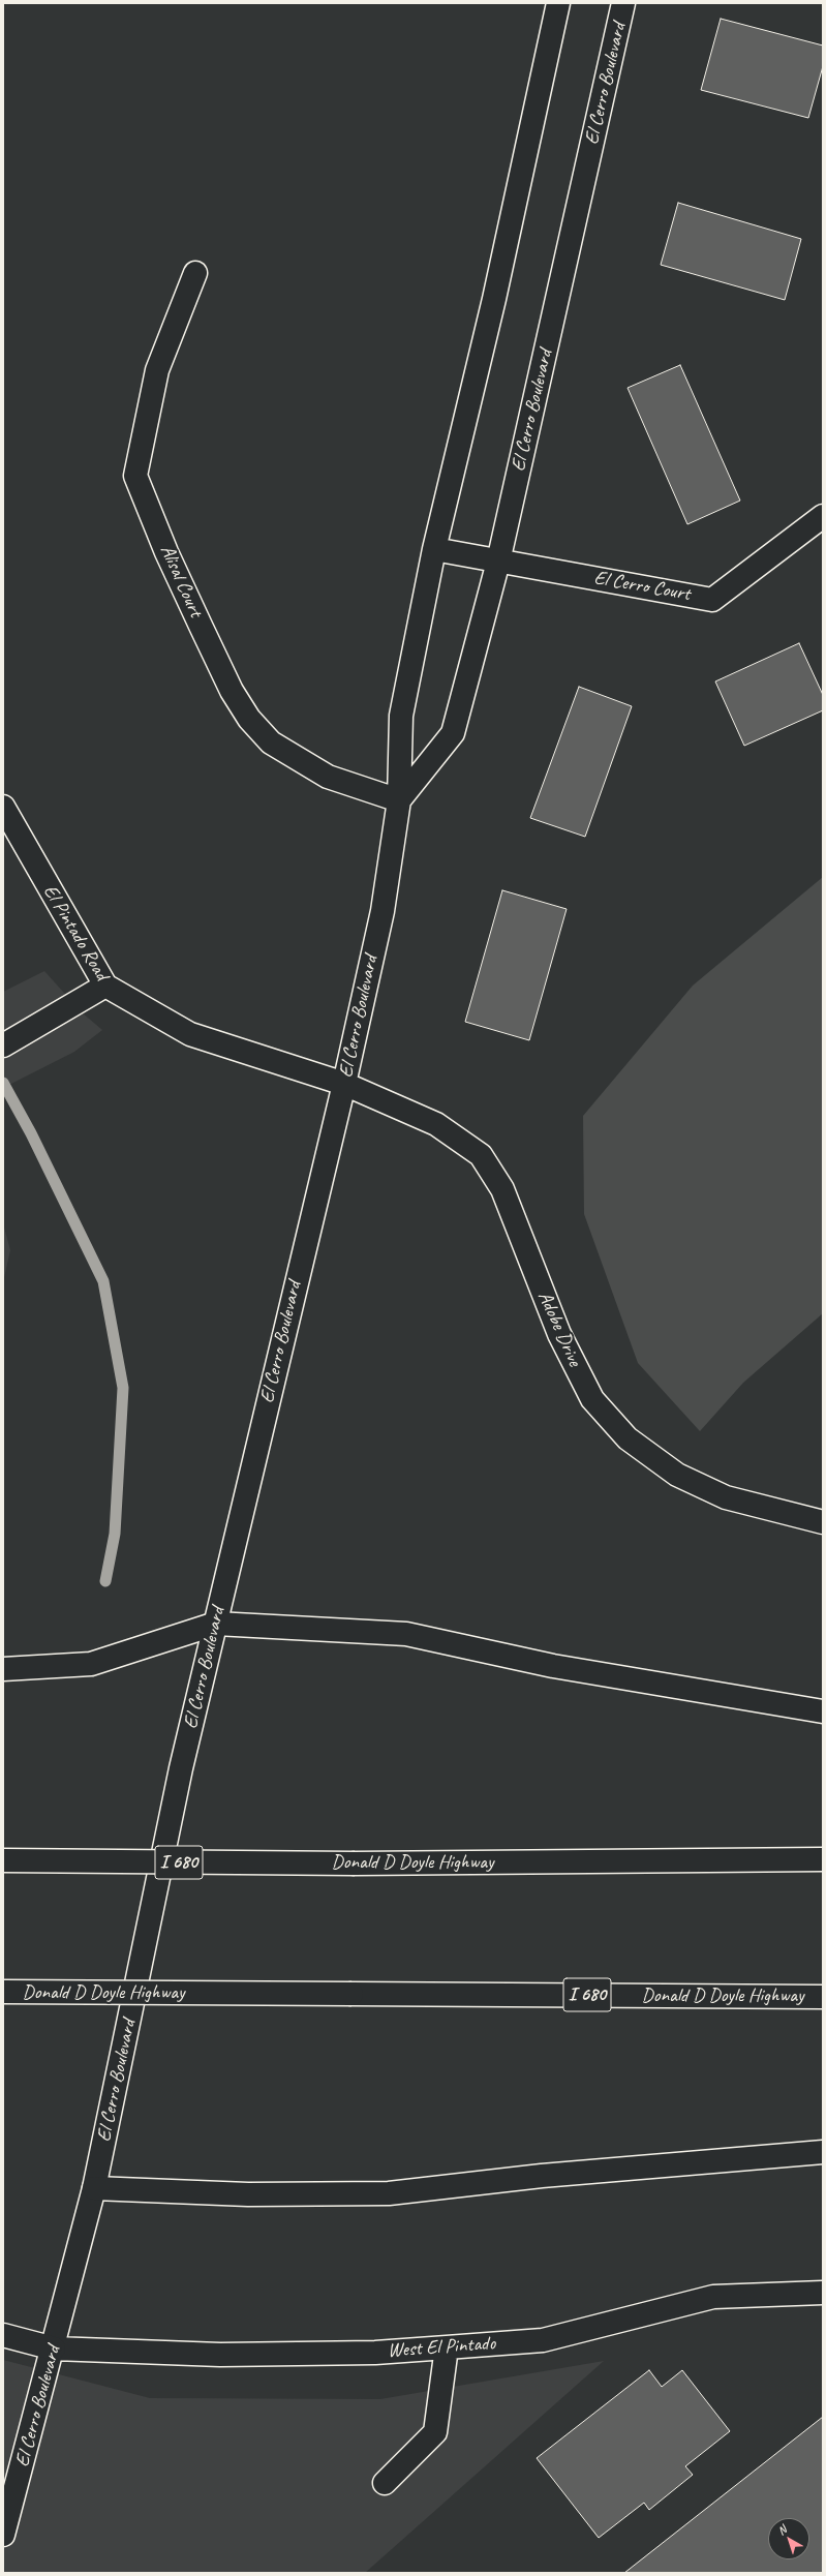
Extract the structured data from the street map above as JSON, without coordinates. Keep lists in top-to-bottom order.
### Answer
{
  "streets": {
    "main road": [
      "El Cerro Boulevard",
      "Alisal Court",
      "El Cerro Court",
      "El Pintado Road",
      "Adobe Drive",
      "I 680",
      "Donald D Doyle Highway",
      "West El Pintado"
    ]
  },
  "crossings": [
    ["El Cerro Boulevard", "Alisal Court"],
    ["El Cerro Boulevard", "El Cerro Court"],
    ["El Cerro Boulevard", "El Pintado Road"],
    ["El Cerro Boulevard", "Adobe Drive"],
    ["El Cerro Boulevard", "West El Pintado"],
    ["El Pintado Road", "Adobe Drive"]
  ],
  "north": "top left"
}
